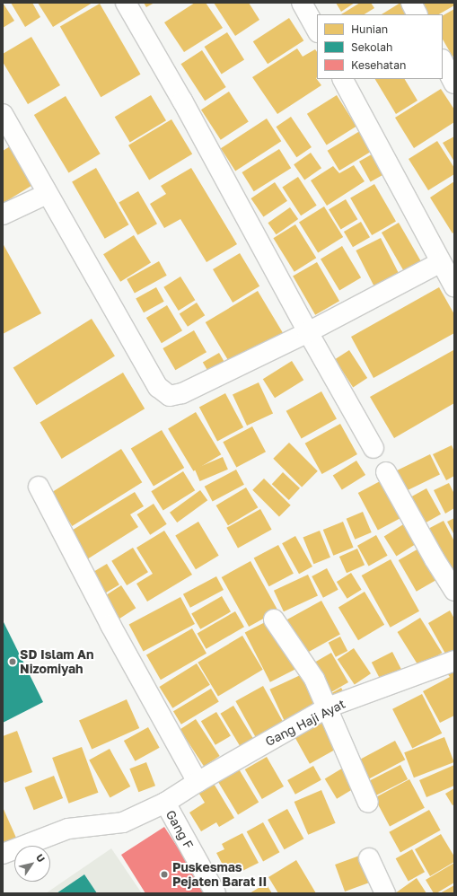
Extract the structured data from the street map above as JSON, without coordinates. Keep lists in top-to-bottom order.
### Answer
{
  "streets": {
    "street": ["Gang Haji Ayat", "Gang F"]
  },
  "crossings": [
    ["Gang Haji Ayat", "Gang F"]
  ],
  "places": ["SD Islam An Nizomiyah", "Puskesmas Pejaten Barat II"],
  "legend": ["Hunian", "Sekolah", "Kesehatan"],
  "north": "top right"
}
